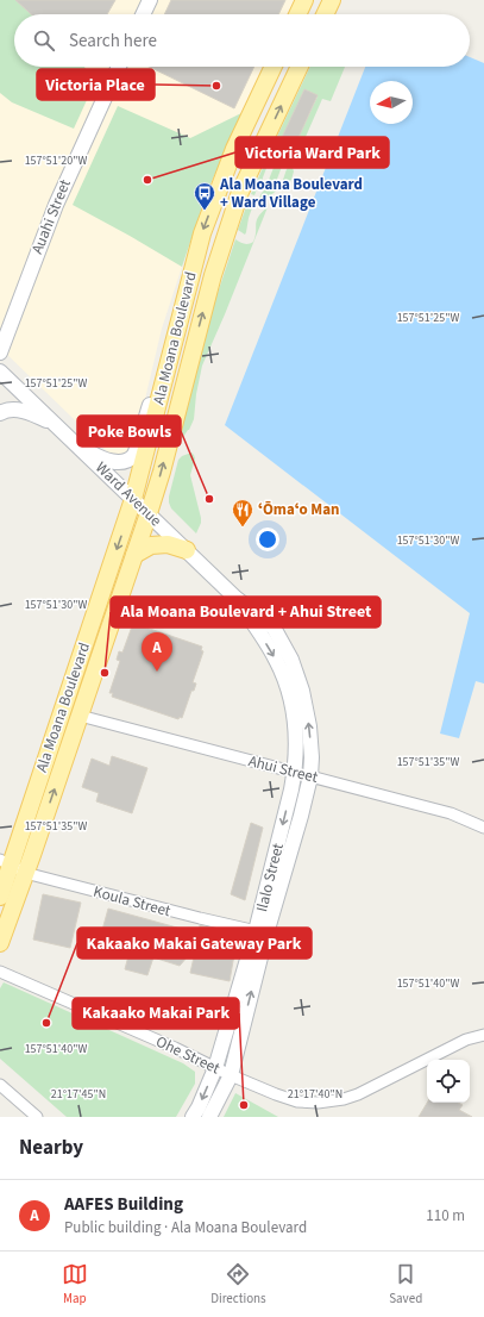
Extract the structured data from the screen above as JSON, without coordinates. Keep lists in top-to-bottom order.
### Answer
{
  "streets": {
    "main road": ["Ala Moana Boulevard"],
    "street": [
      "Auahi Street",
      "Ward Avenue",
      "Ahui Street",
      "Ilalo Street",
      "Koula Street",
      "Ohe Street"
    ]
  },
  "crossings": [
    ["Ala Moana Boulevard", "Ward Avenue"],
    ["Ala Moana Boulevard", "Ahui Street"],
    ["Ala Moana Boulevard", "Koula Street"],
    ["Ward Avenue", "Ahui Street"],
    ["Ward Avenue", "Ilalo Street"],
    ["Ahui Street", "Ilalo Street"],
    ["Ilalo Street", "Koula Street"],
    ["Ilalo Street", "Ohe Street"]
  ],
  "places": {
    "other": [
      "Victoria Place",
      "Victoria Ward Park",
      "Poke Bowls",
      "Ala Moana Boulevard + Ahui Street",
      "Kakaako Makai Gateway Park",
      "Kakaako Makai Park"
    ],
    "bus stop": ["Ala Moana Boulevard + Ward Village"],
    "restaurant": ["ʻŌmaʻo Man"]
  },
  "north": "left",
  "page": {
    "search": "Search here",
    "pins": "A",
    "heading": "Nearby",
    "list": [
      {
        "mark": "A",
        "name": "AAFES Building",
        "note": "Public building · Ala Moana Boulevard",
        "value": "110 m"
      }
    ],
    "nav": ["Map", "Directions", "Saved"]
  },
  "coordinates": [
    "157°51'20\"W",
    "157°51'25\"W",
    "157°51'30\"W",
    "157°51'35\"W",
    "157°51'40\"W",
    "21°17'45\"N",
    "21°17'40\"N"
  ]
}
